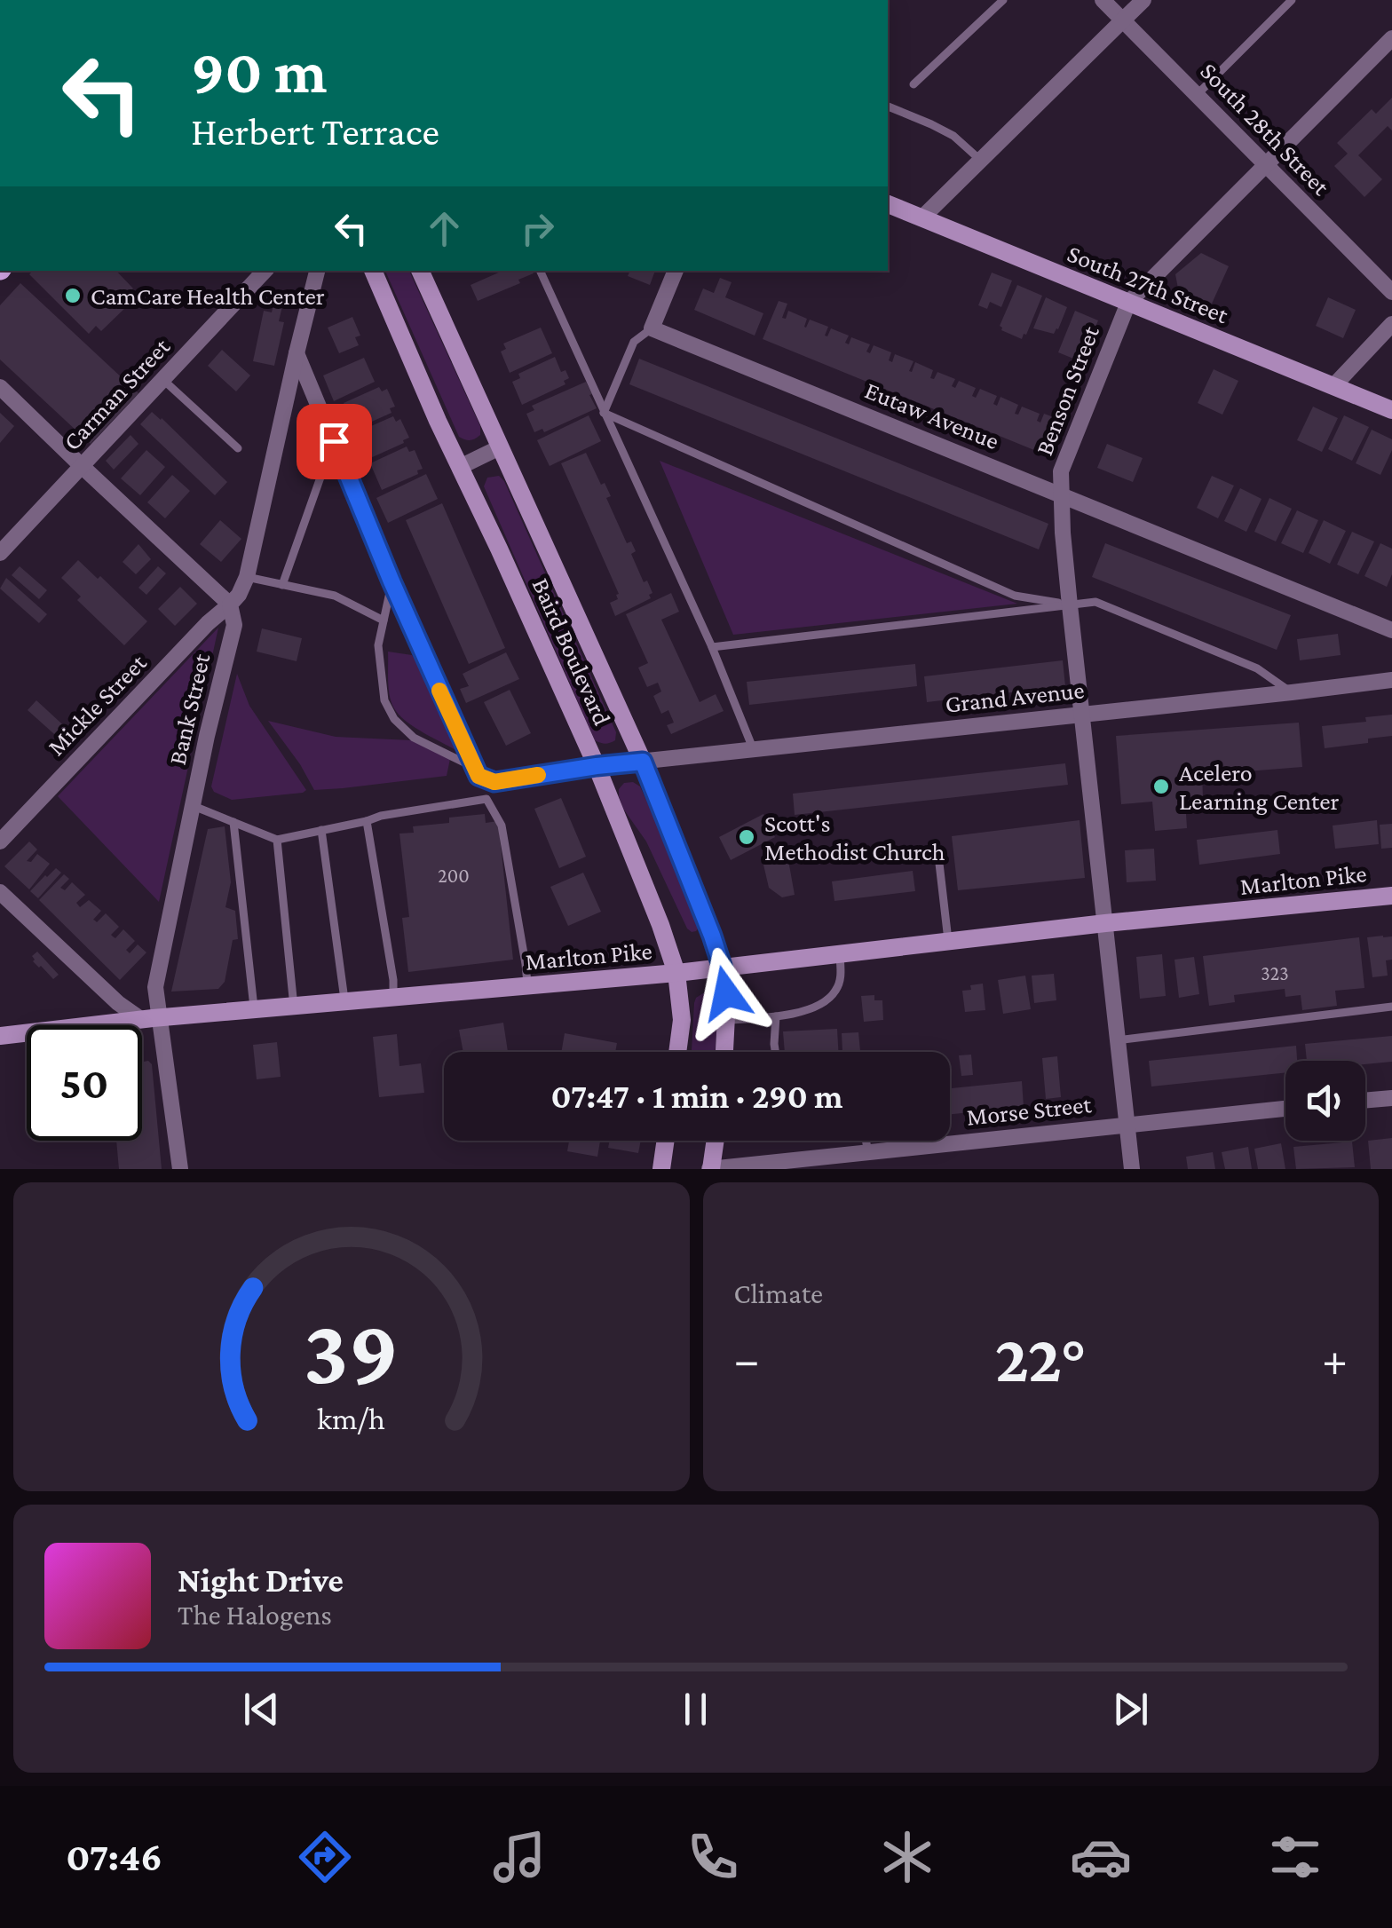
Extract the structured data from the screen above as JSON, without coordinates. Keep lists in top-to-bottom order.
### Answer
{
  "streets": {
    "main road": ["South 27th Street", "Baird Boulevard", "Marlton Pike"],
    "street": [
      "South 28th Street",
      "Benson Street",
      "Carman Street",
      "Eutaw Avenue",
      "Grand Avenue",
      "Mickle Street",
      "Bank Street",
      "Morse Street"
    ]
  },
  "crossings": [
    ["South 28th Street", "Benson Street"],
    ["South 27th Street", "Benson Street"],
    ["Benson Street", "Eutaw Avenue"],
    ["Benson Street", "Grand Avenue"],
    ["Benson Street", "Marlton Pike"],
    ["Benson Street", "Morse Street"],
    ["Baird Boulevard", "Grand Avenue"],
    ["Baird Boulevard", "Marlton Pike"],
    ["Mickle Street", "Bank Street"],
    ["Bank Street", "Marlton Pike"]
  ],
  "places": ["CamCare Health Center", "Acelero Learning Center", "Scott's Methodist Church"],
  "house_numbers": ["200", "323"],
  "page": {
    "turn": ["90 m", "Herbert Terrace"],
    "limit": "50",
    "trip": "07:47 · 1 min · 290 m",
    "tile": "Climate",
    "heat": ["−", "22°", "+"],
    "song": ["Night Drive", "The Halogens"],
    "tabs": "07:46",
    "gauge": ["39", "km/h"]
  }
}
